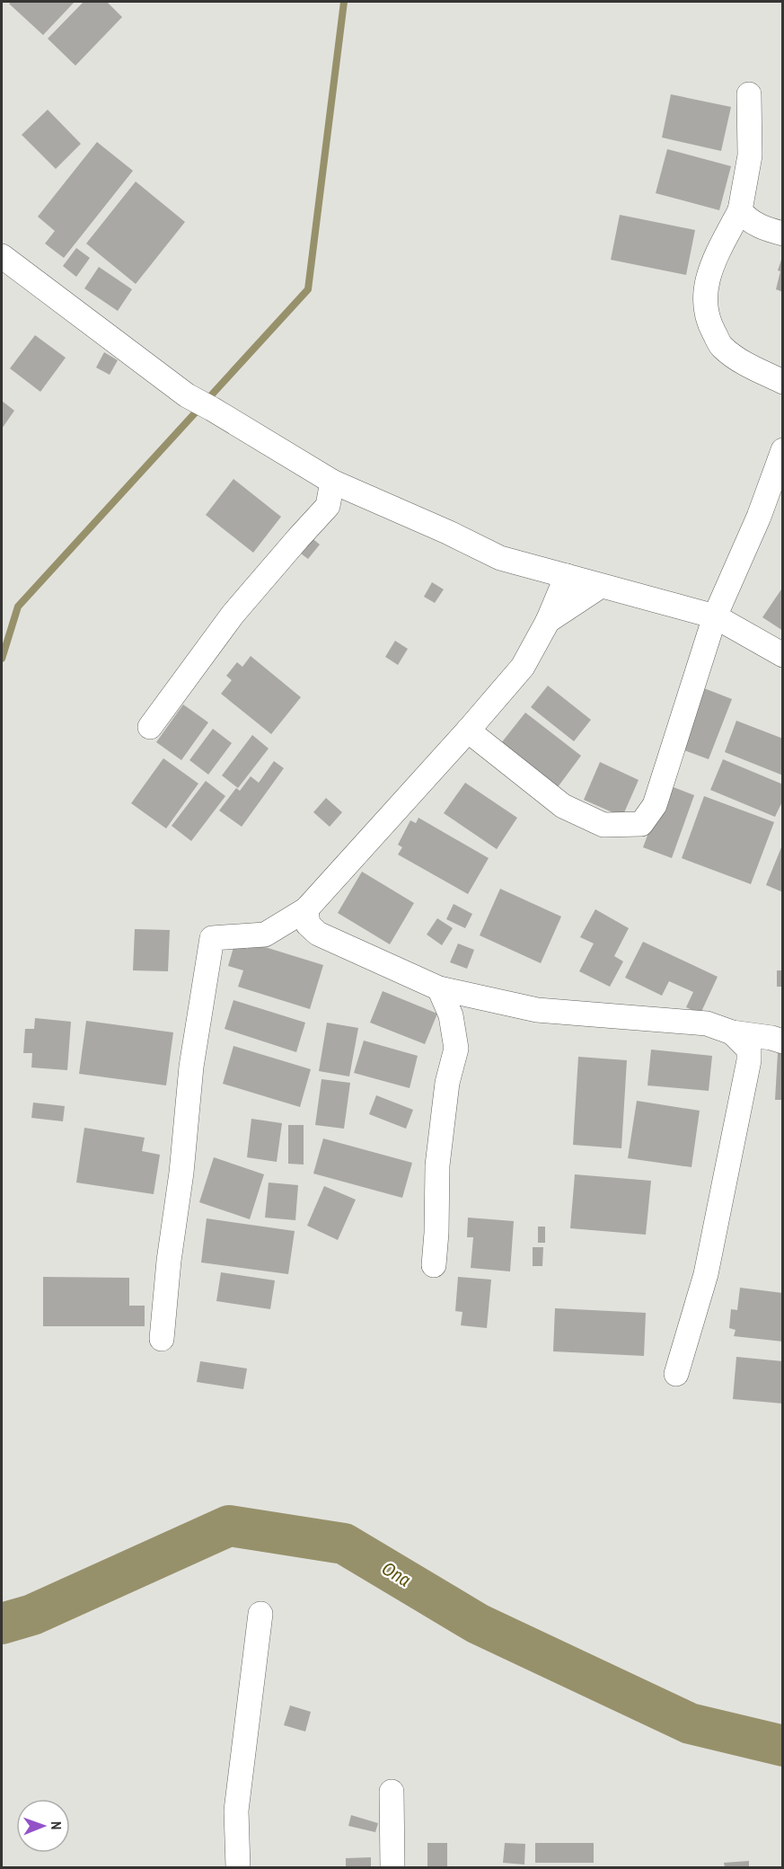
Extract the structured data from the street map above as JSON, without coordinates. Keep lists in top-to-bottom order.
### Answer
{
  "water": ["Ona"],
  "north": "right"
}
